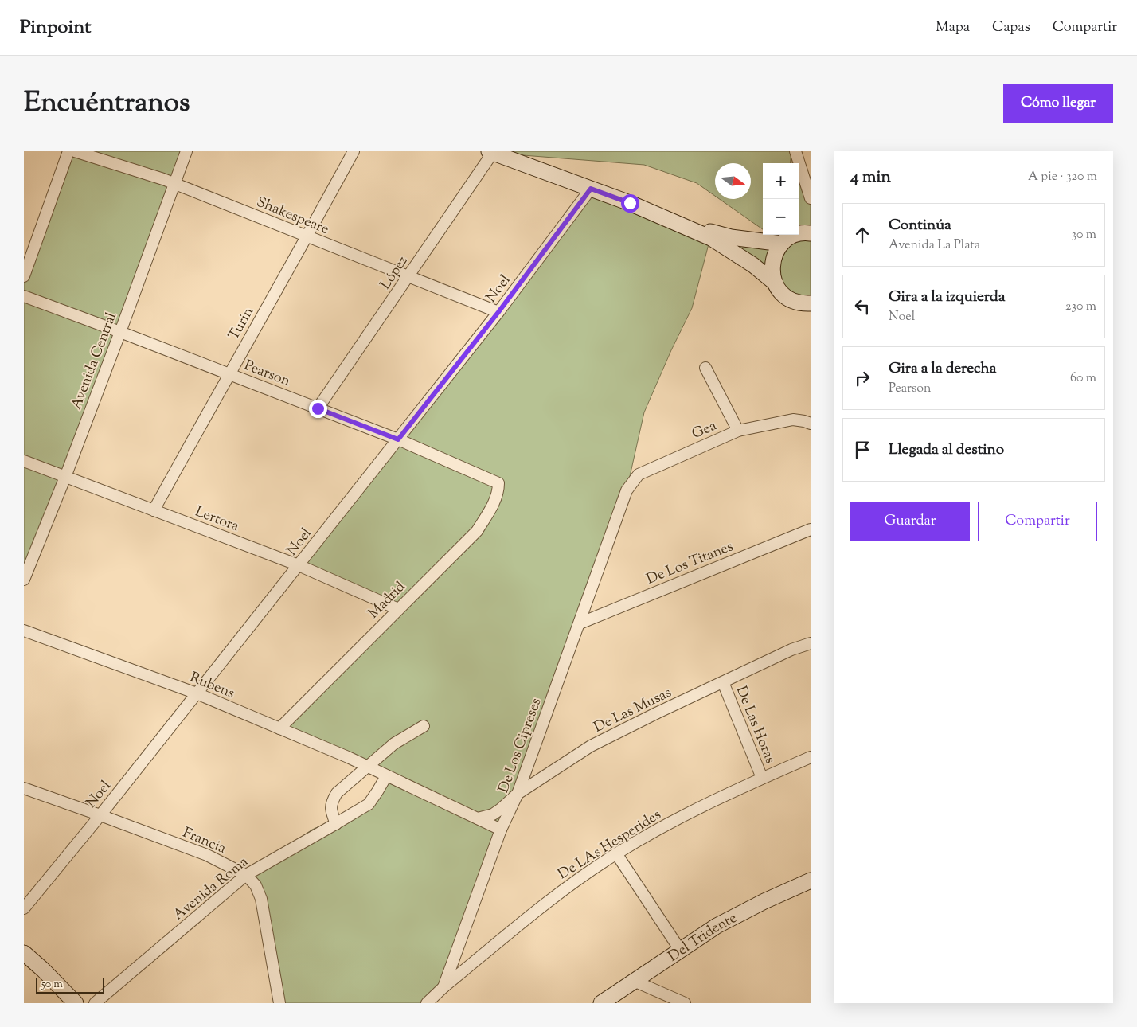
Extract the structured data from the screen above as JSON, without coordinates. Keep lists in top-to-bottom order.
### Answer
{
  "streets": {
    "main road": ["Del Tridente"],
    "street": [
      "Shakespeare",
      "López",
      "Noel",
      "Turin",
      "Avenida Central",
      "Pearson",
      "Gea",
      "Lertora",
      "De Los Titanes",
      "Madrid",
      "Rubens",
      "De Las Musas",
      "De Las Horas",
      "De Los Cipreses",
      "Francia",
      "De LAs Hesperides",
      "Avenida Roma"
    ]
  },
  "crossings": [
    ["Shakespeare", "López"],
    ["Shakespeare", "Noel"],
    ["Shakespeare", "Turin"],
    ["Shakespeare", "Avenida Central"],
    ["López", "Pearson"],
    ["Noel", "Pearson"],
    ["Noel", "Lertora"],
    ["Noel", "Rubens"],
    ["Noel", "Francia"],
    ["Turin", "Pearson"],
    ["Turin", "Lertora"],
    ["Avenida Central", "Pearson"],
    ["Avenida Central", "Lertora"],
    ["Pearson", "Madrid"],
    ["Gea", "De Los Cipreses"],
    ["Lertora", "Madrid"],
    ["De Los Titanes", "De Los Cipreses"],
    ["Madrid", "Rubens"],
    ["Rubens", "De Las Musas"],
    ["Rubens", "De Los Cipreses"],
    ["Rubens", "Avenida Roma"],
    ["De Las Musas", "De Las Horas"],
    ["De Las Musas", "De Los Cipreses"],
    ["De Las Horas", "De LAs Hesperides"],
    ["De Los Cipreses", "De LAs Hesperides"],
    ["Francia", "Avenida Roma"]
  ],
  "scale_bar": "50 m",
  "north": "right",
  "page": {
    "header": "Pinpoint",
    "nav": ["Mapa", "Capas", "Compartir"],
    "title": "Encuéntranos",
    "buttons": [
      "Cómo llegar",
      ["Guardar", "Compartir"]
    ],
    "heading": ["4 min", "A pie · 320 m"],
    "map_buttons": ["+", "−"],
    "list": [
      ["Continúa", "Avenida La Plata", "30 m"],
      ["Gira a la izquierda", "Noel", "230 m"],
      ["Gira a la derecha", "Pearson", "60 m"],
      "Llegada al destino"
    ],
    "scale": "50 m"
  }
}
